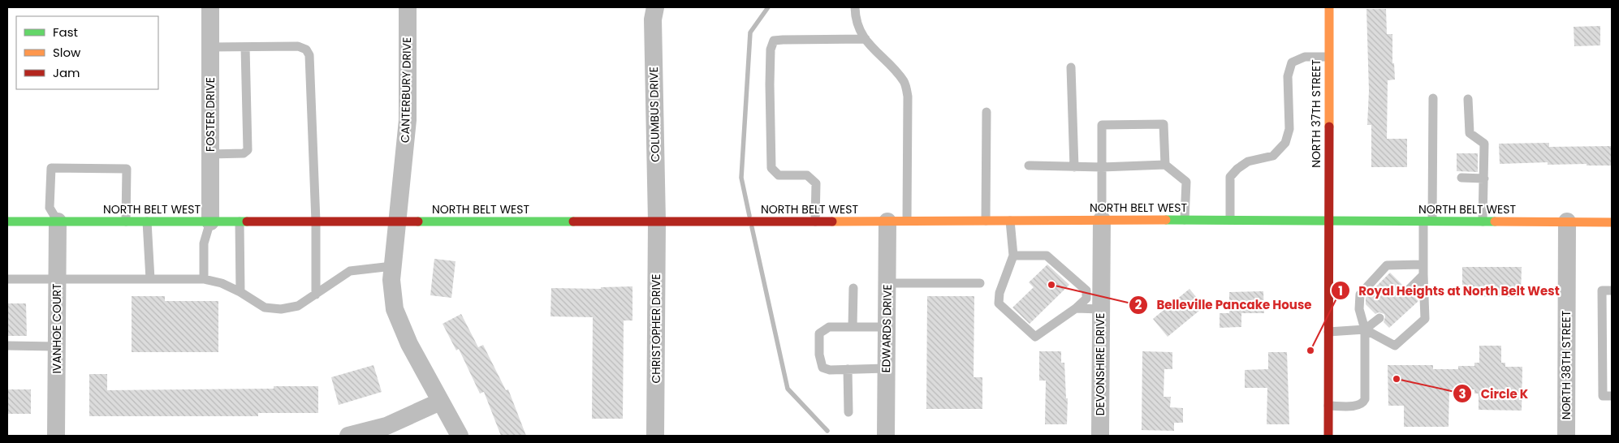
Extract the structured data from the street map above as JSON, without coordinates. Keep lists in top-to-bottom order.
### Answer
{
  "streets": {
    "main road": ["NORTH 37TH STREET", "NORTH BELT WEST"],
    "street": [
      "CANTERBURY DRIVE",
      "FOSTER DRIVE",
      "COLUMBUS DRIVE",
      "IVANHOE COURT",
      "CHRISTOPHER DRIVE",
      "EDWARDS DRIVE",
      "DEVONSHIRE DRIVE",
      "NORTH 38TH STREET"
    ]
  },
  "crossings": [
    ["CANTERBURY DRIVE", "NORTH BELT WEST"],
    ["NORTH 37TH STREET", "NORTH BELT WEST"],
    ["FOSTER DRIVE", "NORTH BELT WEST"],
    ["COLUMBUS DRIVE", "NORTH BELT WEST"],
    ["COLUMBUS DRIVE", "CHRISTOPHER DRIVE"],
    ["NORTH BELT WEST", "IVANHOE COURT"],
    ["NORTH BELT WEST", "CHRISTOPHER DRIVE"],
    ["NORTH BELT WEST", "EDWARDS DRIVE"],
    ["NORTH BELT WEST", "DEVONSHIRE DRIVE"],
    ["NORTH BELT WEST", "NORTH 38TH STREET"]
  ],
  "places": ["Belleville Pancake House", "Royal Heights at North Belt West", "Circle K"],
  "legend": ["Fast", "Slow", "Jam"]
}
